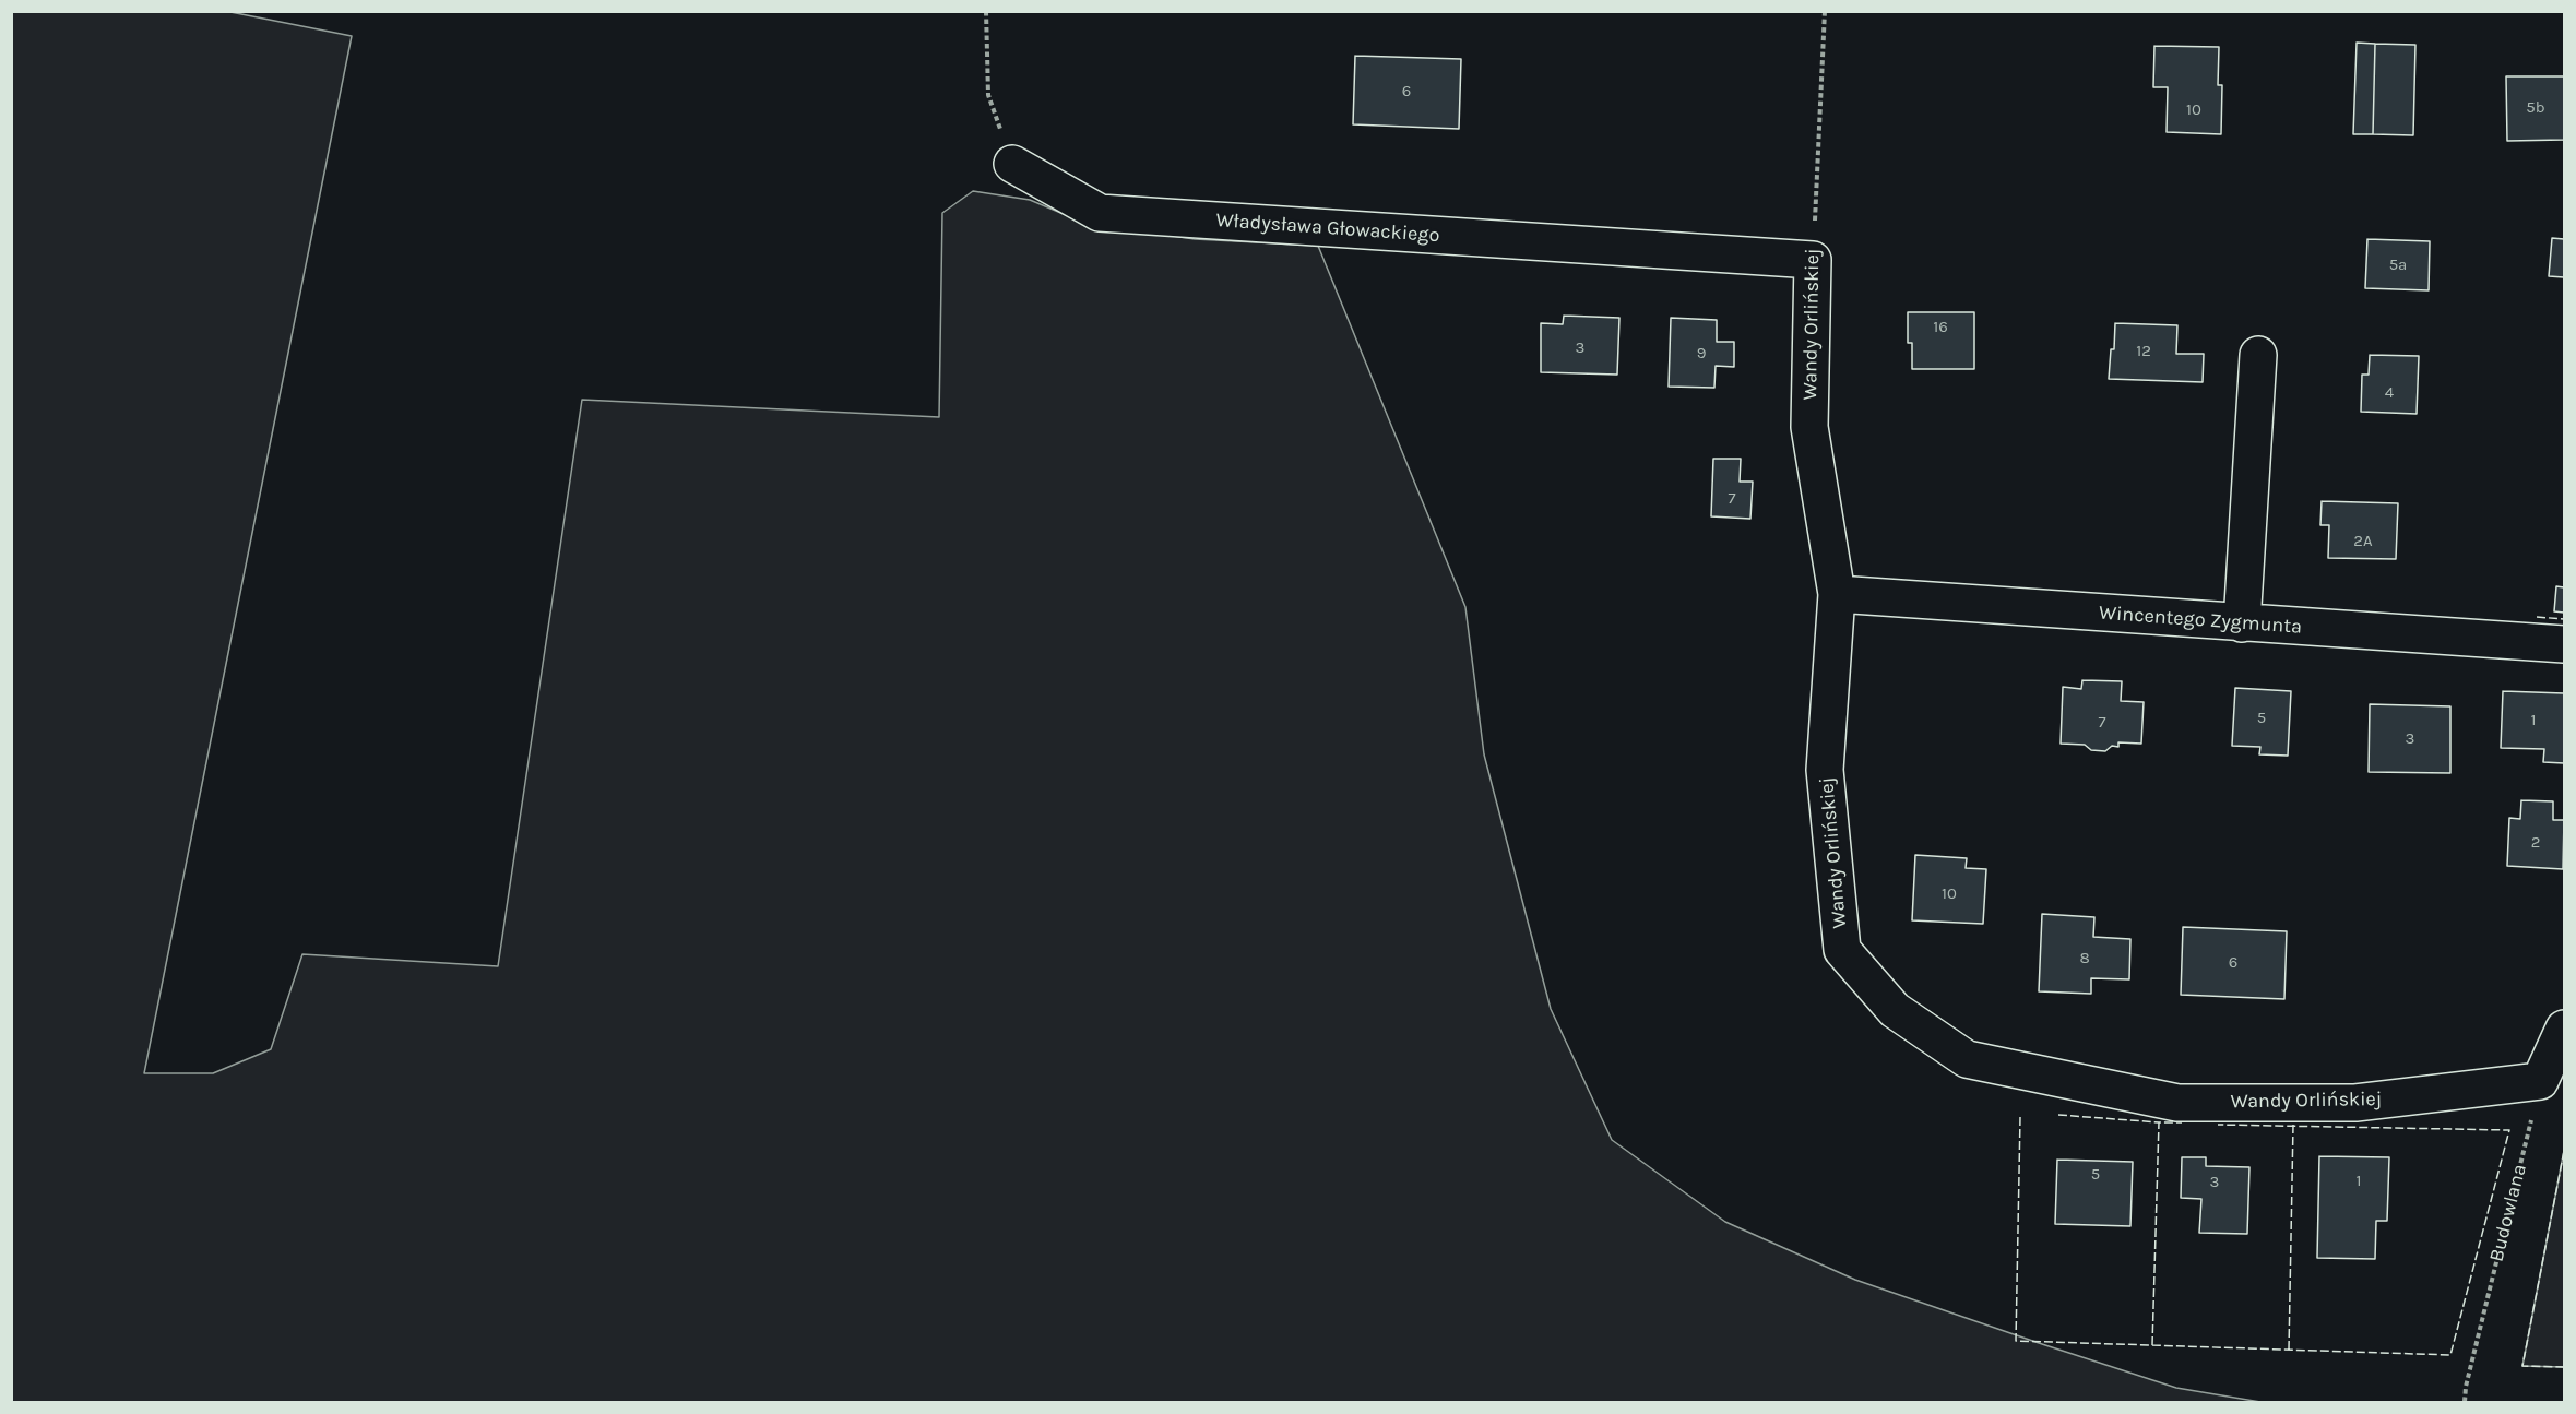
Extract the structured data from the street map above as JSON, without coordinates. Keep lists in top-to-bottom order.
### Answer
{
  "streets": {
    "street": ["Władysława Głowackiego", "Wandy Orlińskiej", "Wincentego Zygmunta"],
    "path": ["Budowlana"]
  },
  "crossings": [
    ["Władysława Głowackiego", "Wandy Orlińskiej"],
    ["Wandy Orlińskiej", "Wincentego Zygmunta"],
    ["Wandy Orlińskiej", "Budowlana"]
  ],
  "house_numbers": [
    "6",
    "5b",
    "10",
    "5a",
    "16",
    "3",
    "12",
    "9",
    "4",
    "7",
    "2A",
    "5",
    "1",
    "7",
    "3",
    "2",
    "10",
    "8",
    "6",
    "5",
    "1",
    "3"
  ]
}
